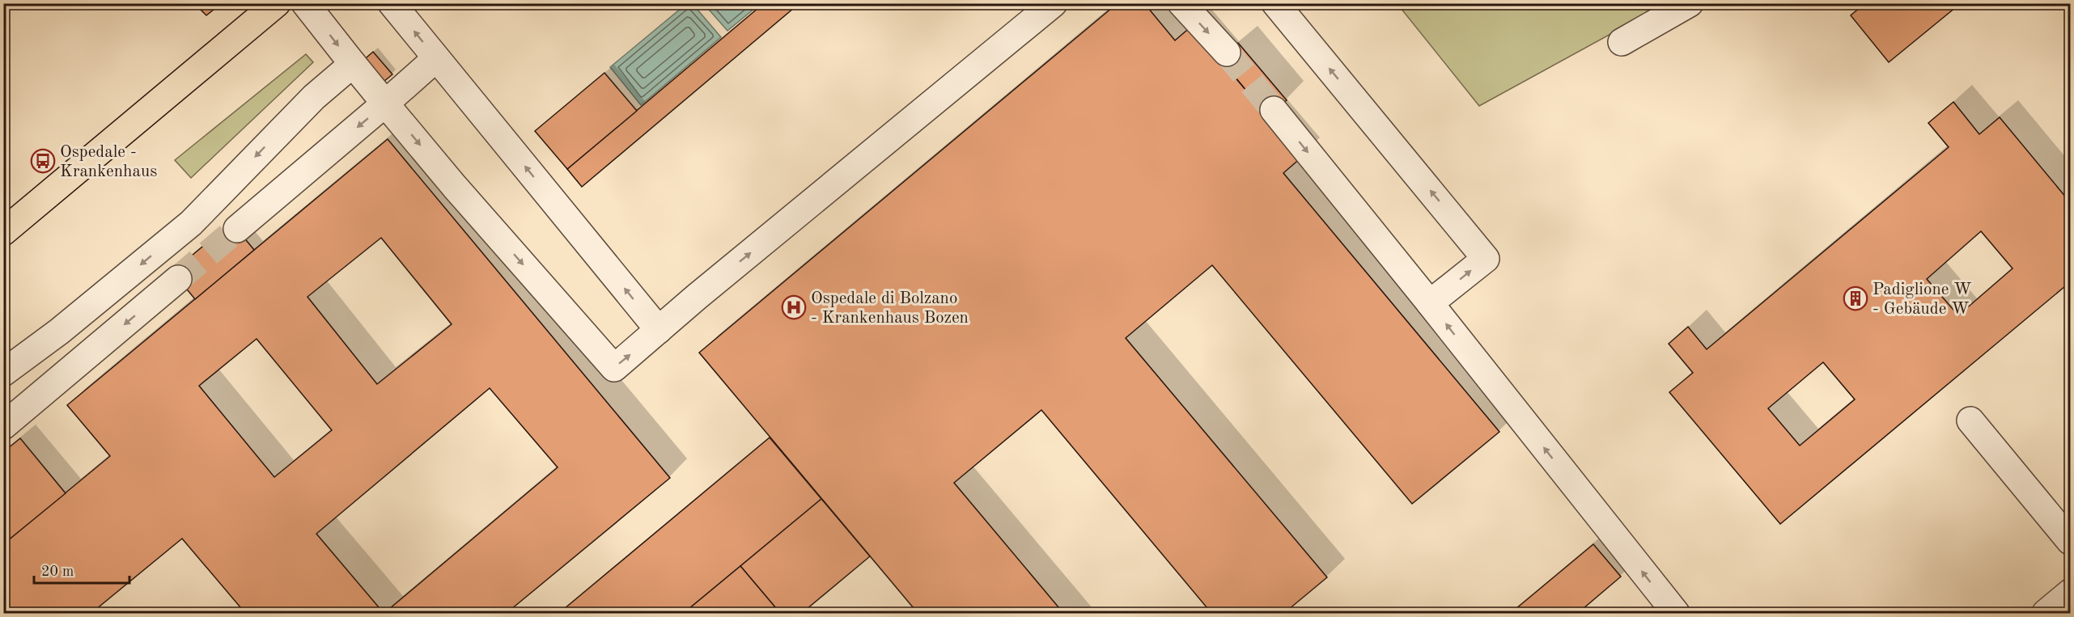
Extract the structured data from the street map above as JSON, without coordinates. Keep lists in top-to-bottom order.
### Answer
{
  "places": {
    "bus stop": ["Ospedale - Krankenhaus"],
    "building": ["Padiglione W - Gebäude W"],
    "hospital": ["Ospedale di Bolzano - Krankenhaus Bozen"]
  },
  "scale_bar": "20 m"
}
